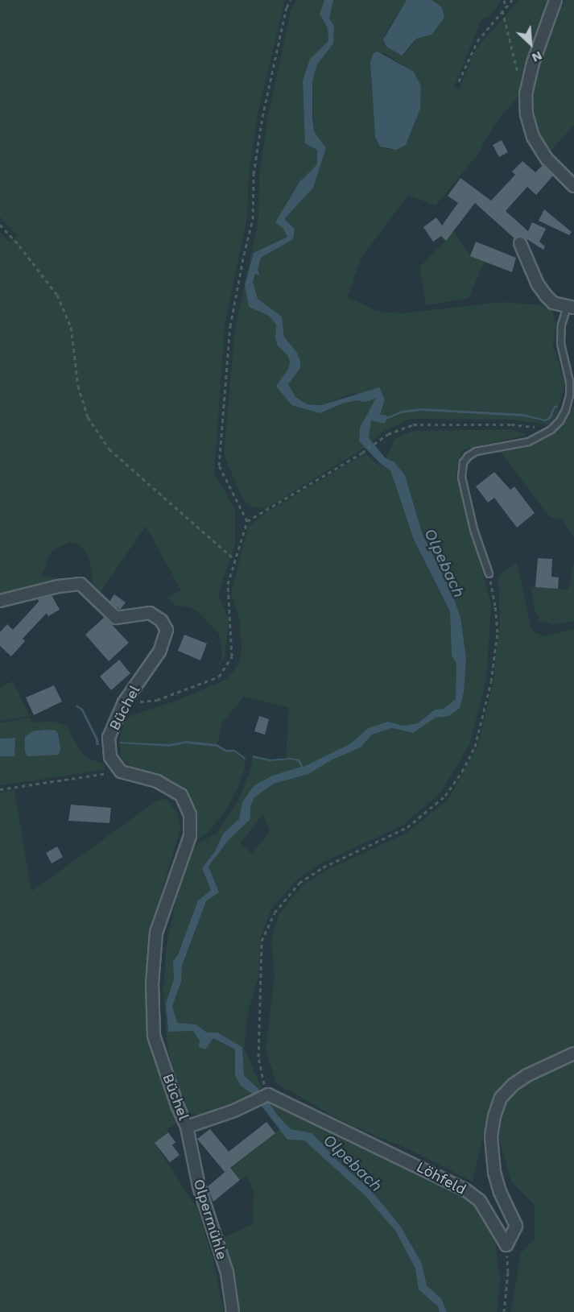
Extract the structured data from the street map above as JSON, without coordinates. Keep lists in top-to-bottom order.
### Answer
{
  "streets": {
    "street": ["Büchel", "Löhfeld", "Olpermühle"]
  },
  "crossings": [
    ["Büchel", "Olpermühle"]
  ],
  "water": ["Olpebach"],
  "north": "bottom right"
}
